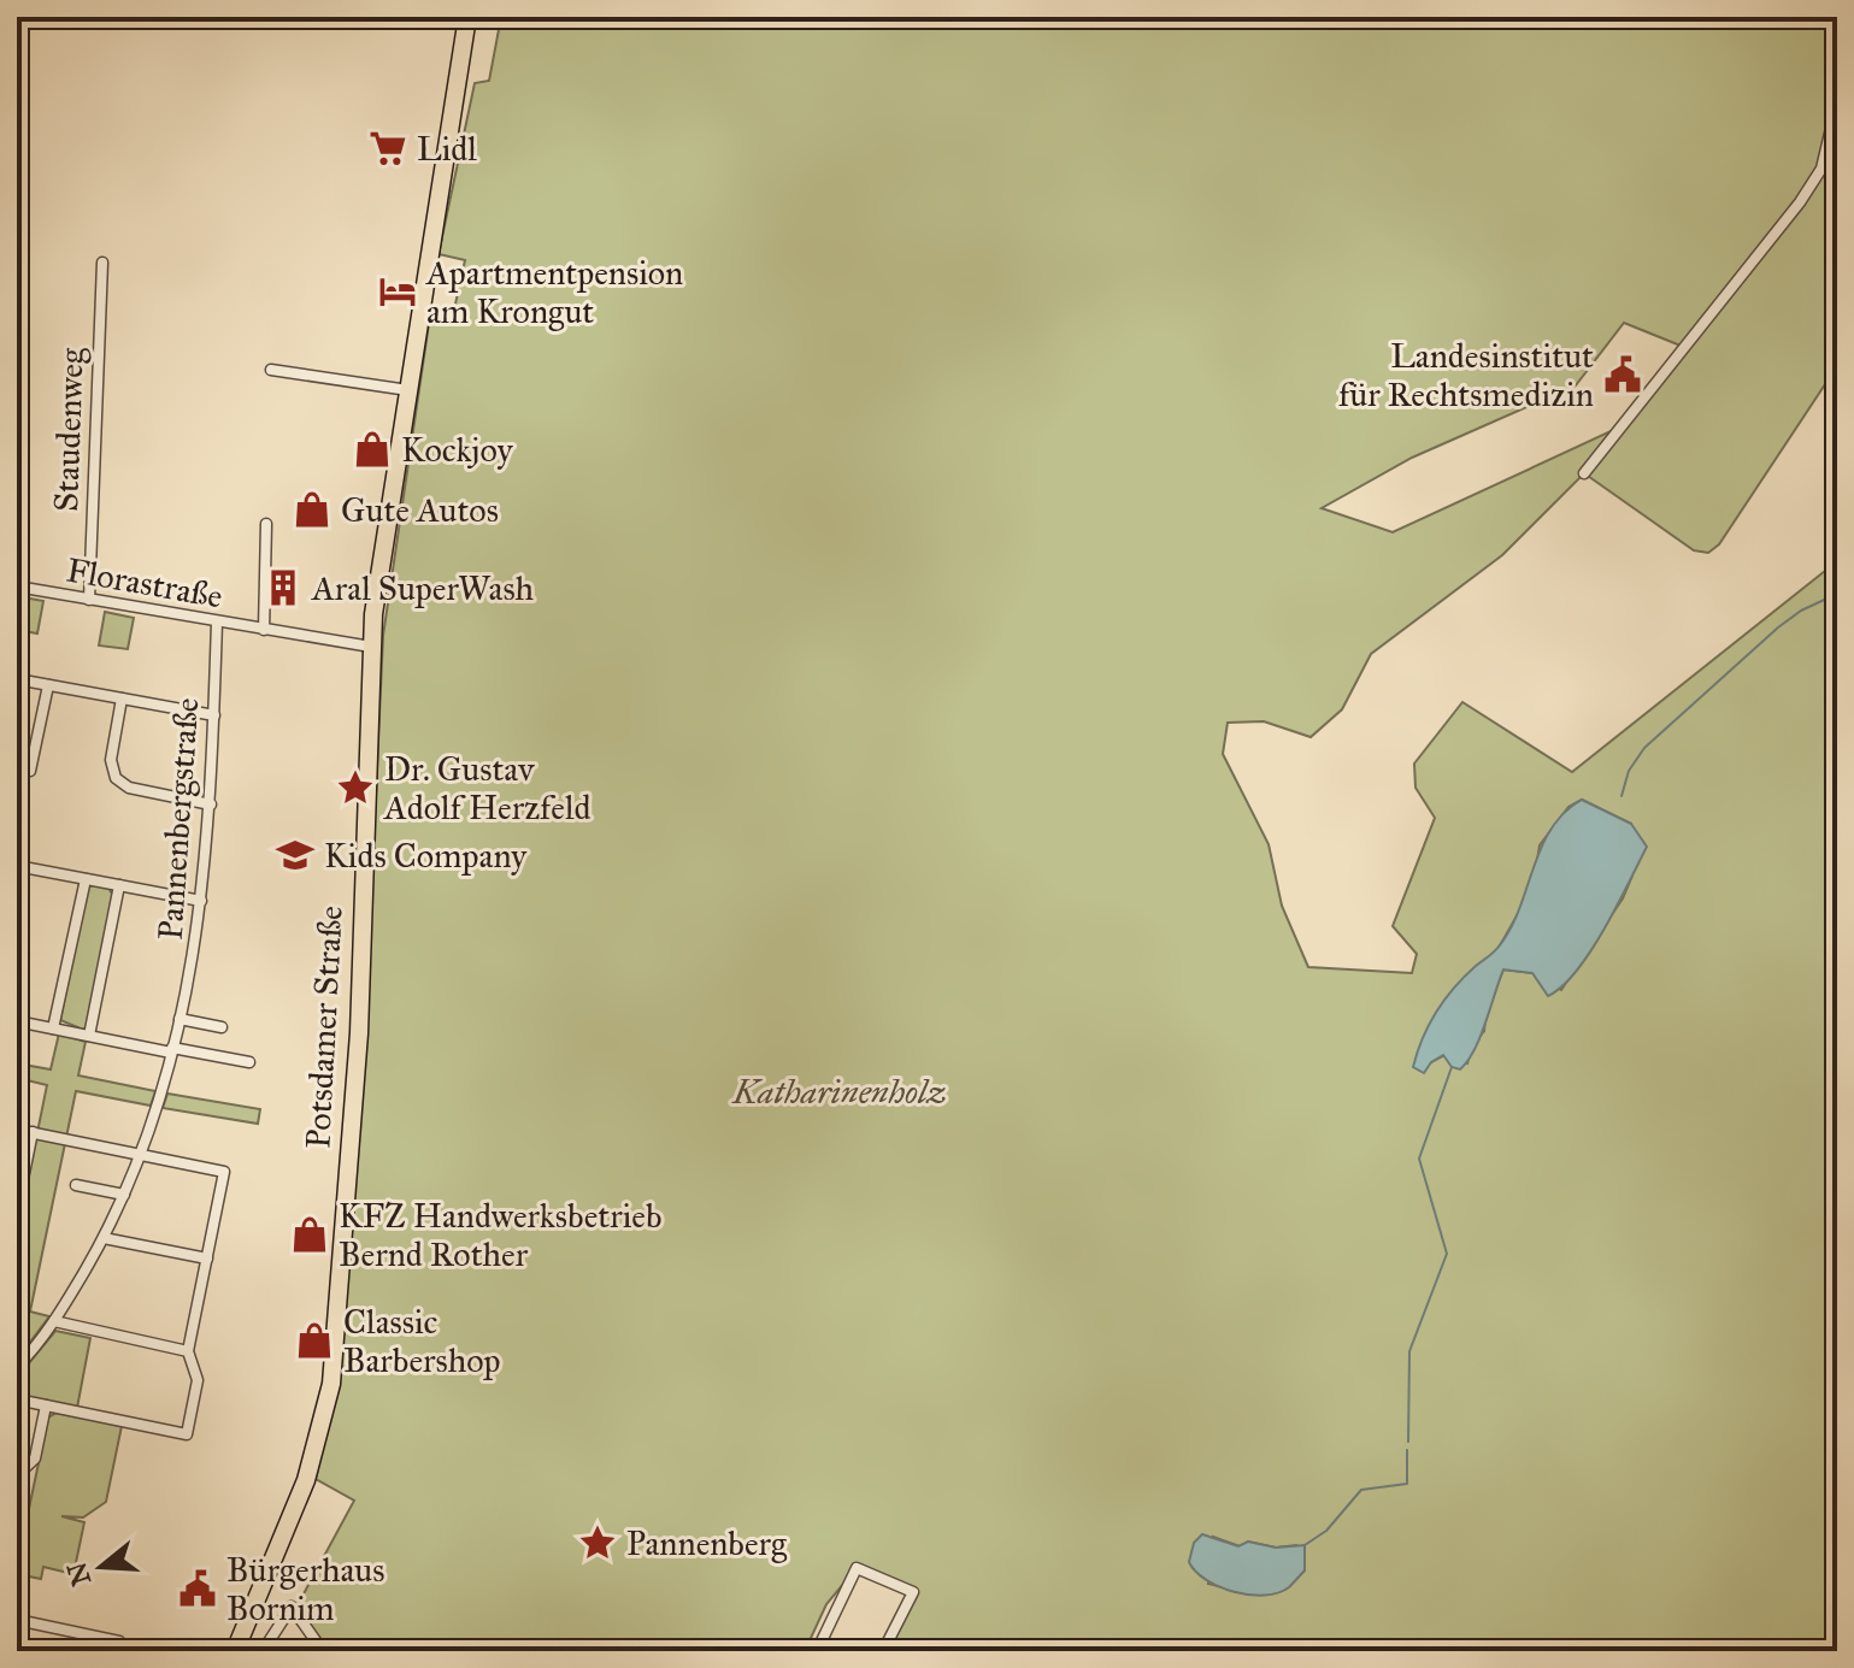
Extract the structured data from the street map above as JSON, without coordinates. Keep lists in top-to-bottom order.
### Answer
{
  "streets": {
    "main road": ["Potsdamer Straße"],
    "street": ["Staudenweg", "Florastraße", "Pannenbergstraße"]
  },
  "crossings": [
    ["Staudenweg", "Florastraße"],
    ["Florastraße", "Pannenbergstraße"],
    ["Florastraße", "Potsdamer Straße"]
  ],
  "parks": ["Katharinenholz"],
  "places": {
    "supermarket": ["Lidl"],
    "hotel": ["Apartmentpension am Krongut"],
    "public building": ["Landesinstitut für Rechtsmedizin", "Bürgerhaus Bornim"],
    "shop": [
      "Kockjoy",
      "Gute Autos",
      "KFZ Handwerksbetrieb Bernd Rother",
      "Classic Barbershop"
    ],
    "building": ["Aral SuperWash"],
    "place": ["Dr. Gustav Adolf Herzfeld", "Pannenberg"],
    "school or university": ["Kids Company"]
  },
  "north": "left"
}
